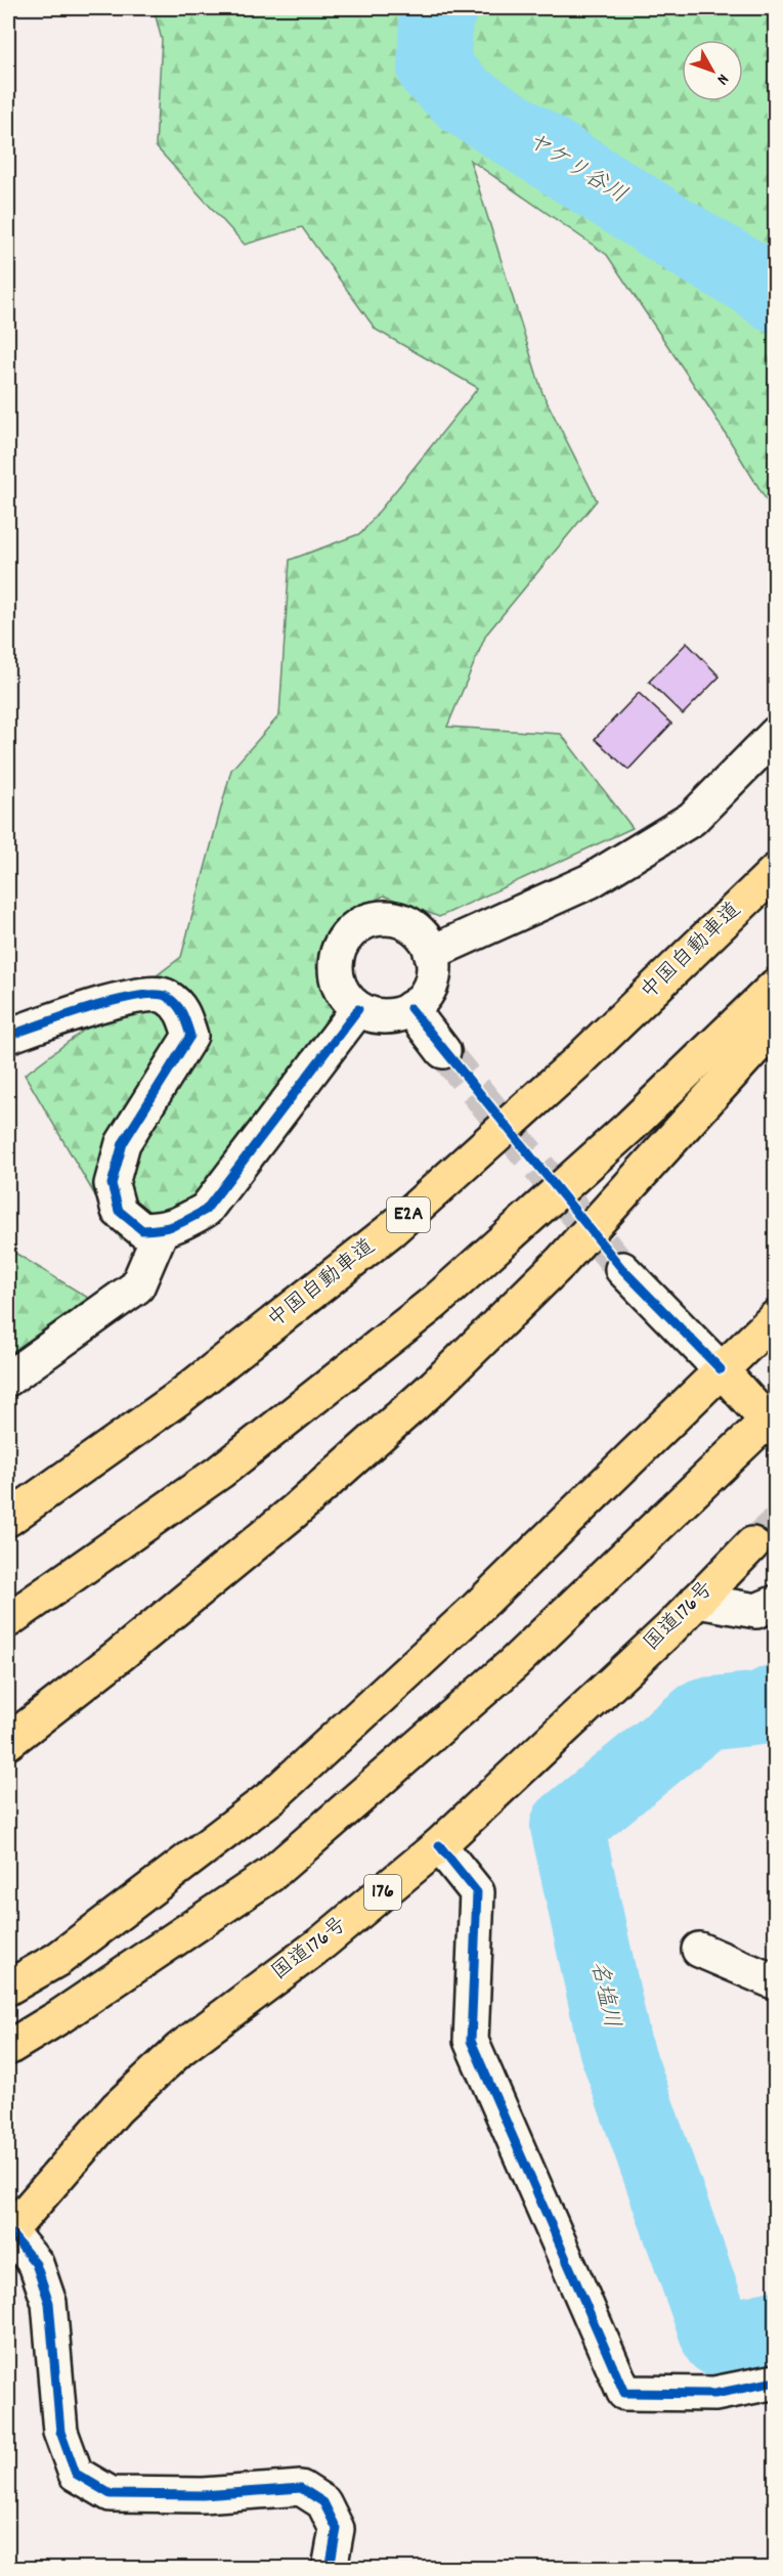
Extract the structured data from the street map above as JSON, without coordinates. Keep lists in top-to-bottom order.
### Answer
{
  "streets": {
    "highway": [
      "中国自動車道",
      "E2A",
      "国道176号",
      "176"
    ]
  },
  "water": ["ヤケリ谷川", "名塩川"],
  "north": "bottom right"
}
